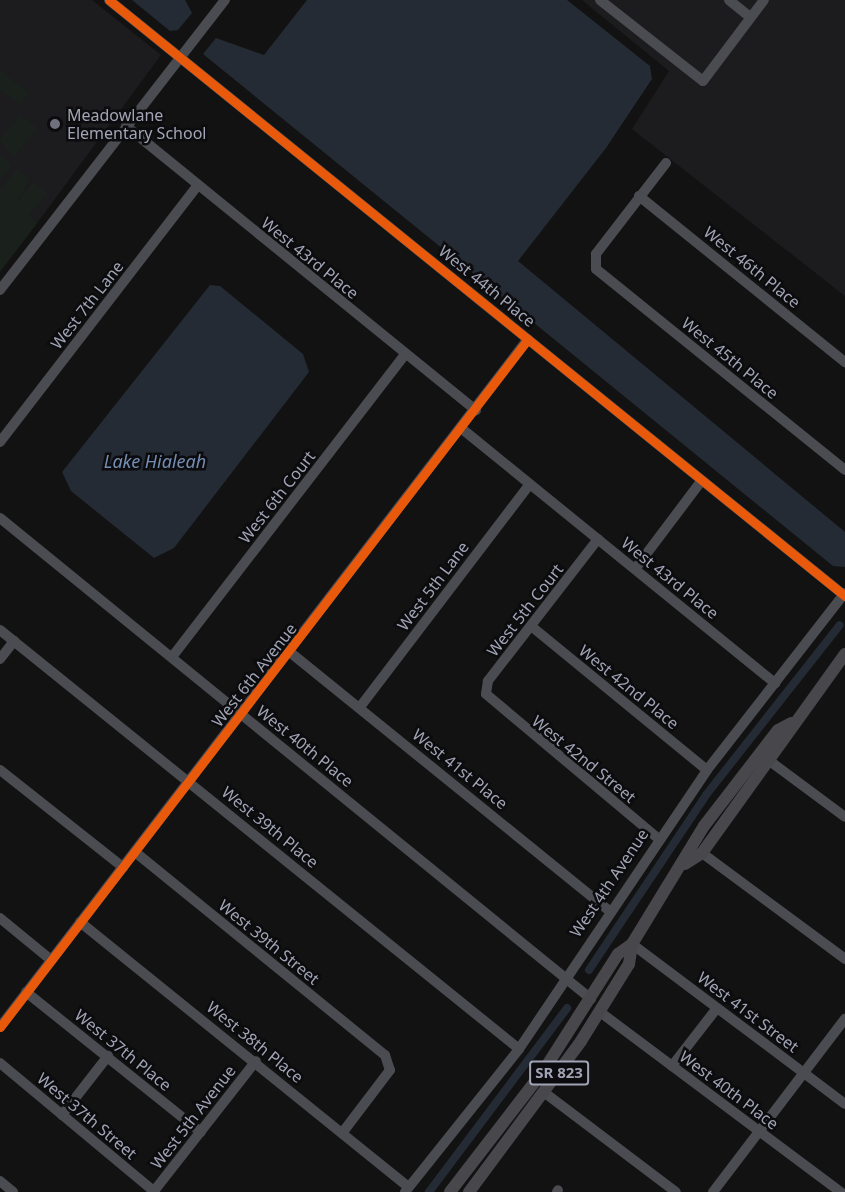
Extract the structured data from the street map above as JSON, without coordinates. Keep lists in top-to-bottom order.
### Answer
{
  "streets": {
    "main road": ["SR 823"],
    "street": [
      "West 43rd Place",
      "West 46th Place",
      "West 44th Place",
      "West 7th Lane",
      "West 45th Place",
      "West 6th Court",
      "West 5th Lane",
      "West 5th Court",
      "West 6th Avenue",
      "West 42nd Place",
      "West 40th Place",
      "West 42nd Street",
      "West 41st Place",
      "West 39th Place",
      "West 4th Avenue",
      "West 39th Street",
      "West 41st Street",
      "West 38th Place",
      "West 37th Place",
      "West 37th Street",
      "West 5th Avenue"
    ]
  },
  "crossings": [
    ["West 43rd Place", "West 7th Lane"],
    ["West 43rd Place", "West 6th Court"],
    ["West 43rd Place", "West 5th Lane"],
    ["West 43rd Place", "West 5th Court"],
    ["West 43rd Place", "West 6th Avenue"],
    ["West 43rd Place", "West 4th Avenue"],
    ["West 46th Place", "West 45th Place"],
    ["West 44th Place", "West 6th Avenue"],
    ["West 44th Place", "West 4th Avenue"],
    ["West 6th Court", "West 40th Place"],
    ["West 5th Lane", "West 41st Place"],
    ["West 5th Court", "West 42nd Place"],
    ["West 5th Court", "West 42nd Street"],
    ["West 6th Avenue", "West 40th Place"],
    ["West 6th Avenue", "West 41st Place"],
    ["West 6th Avenue", "West 39th Place"],
    ["West 6th Avenue", "West 39th Street"],
    ["West 6th Avenue", "West 38th Place"],
    ["West 6th Avenue", "West 37th Place"],
    ["West 42nd Place", "West 4th Avenue"],
    ["West 40th Place", "West 4th Avenue"],
    ["West 40th Place", "SR 823"],
    ["West 42nd Street", "West 4th Avenue"],
    ["West 41st Place", "West 4th Avenue"],
    ["West 39th Place", "West 4th Avenue"],
    ["West 4th Avenue", "West 38th Place"],
    ["West 39th Street", "West 38th Place"],
    ["West 41st Street", "SR 823"],
    ["West 38th Place", "West 5th Avenue"],
    ["West 37th Place", "West 5th Avenue"],
    ["West 37th Street", "West 5th Avenue"]
  ],
  "water": ["Lake Hialeah"],
  "places": ["Meadowlane Elementary School"]
}
